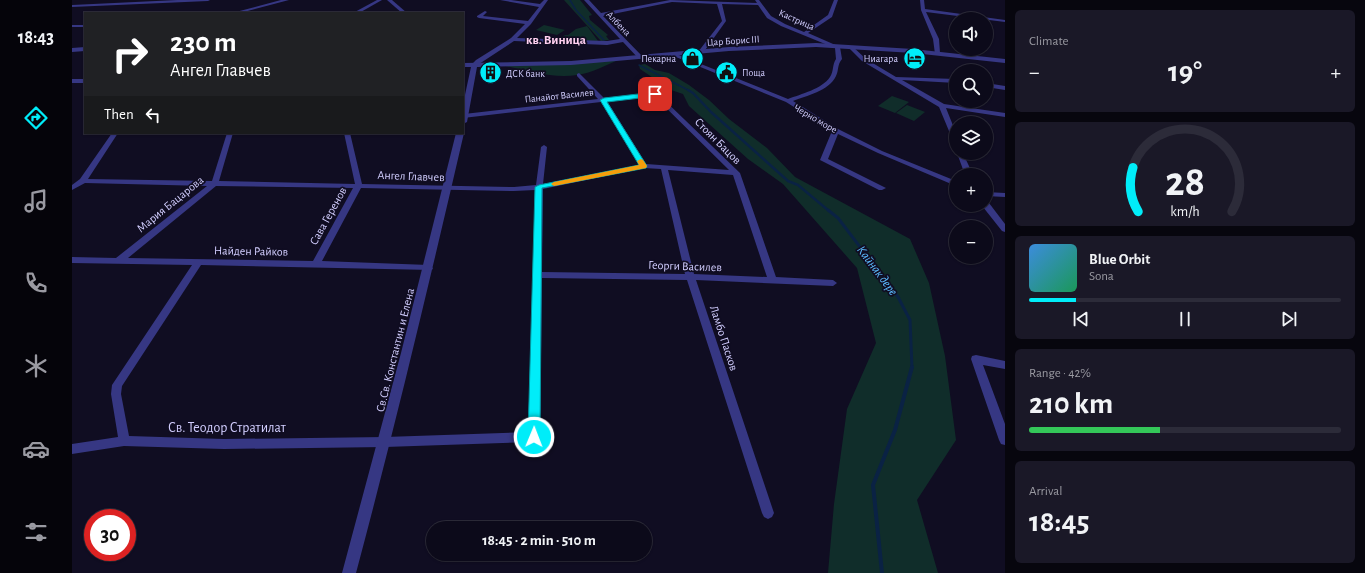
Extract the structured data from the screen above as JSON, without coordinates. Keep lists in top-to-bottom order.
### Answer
{
  "streets": {
    "street": [
      "Кастрица",
      "Албена",
      "Цар Борис III",
      "Панайот Василев",
      "Черно море",
      "Стоян Бацов",
      "Ангел Главчев",
      "Мария Бацарова",
      "Сава Геренов",
      "Найден Райков",
      "Георги Василев",
      "Ламбо Пасков",
      "Св.Св. Константин и Елена",
      "Св. Теодор Стратилат"
    ]
  },
  "crossings": [
    ["Кастрица", "Цар Борис III"],
    ["Албена", "Цар Борис III"],
    ["Цар Борис III", "Черно море"],
    ["Панайот Василев", "Стоян Бацов"],
    ["Стоян Бацов", "Ангел Главчев"],
    ["Стоян Бацов", "Георги Василев"],
    ["Ангел Главчев", "Мария Бацарова"],
    ["Ангел Главчев", "Сава Геренов"],
    ["Ангел Главчев", "Ламбо Пасков"],
    ["Ангел Главчев", "Св.Св. Константин и Елена"],
    ["Мария Бацарова", "Найден Райков"],
    ["Сава Геренов", "Найден Райков"],
    ["Найден Райков", "Св.Св. Константин и Елена"],
    ["Георги Василев", "Ламбо Пасков"],
    ["Георги Василев", "Св. Теодор Стратилат"],
    ["Св.Св. Константин и Елена", "Св. Теодор Стратилат"]
  ],
  "districts": ["кв. Виница"],
  "water": ["Кайнак дере"],
  "places": {
    "shop": ["Пекарна"],
    "hotel": ["Ниагара"],
    "public building": ["Поща"],
    "building": ["ДСК банк"]
  },
  "page": {
    "tabs": "18:43",
    "tile": [
      "Climate",
      ["Range · 42%", "210 km"],
      ["Arrival", "18:45"]
    ],
    "map_buttons": ["+", "−"],
    "turn": ["230 m", "Ангел Главчев"],
    "heat": ["−", "19°", "+"],
    "then": "Then",
    "song": ["Blue Orbit", "Sona"],
    "limit": "30",
    "trip": "18:45 · 2 min · 510 m",
    "gauge": ["28", "km/h"]
  }
}
